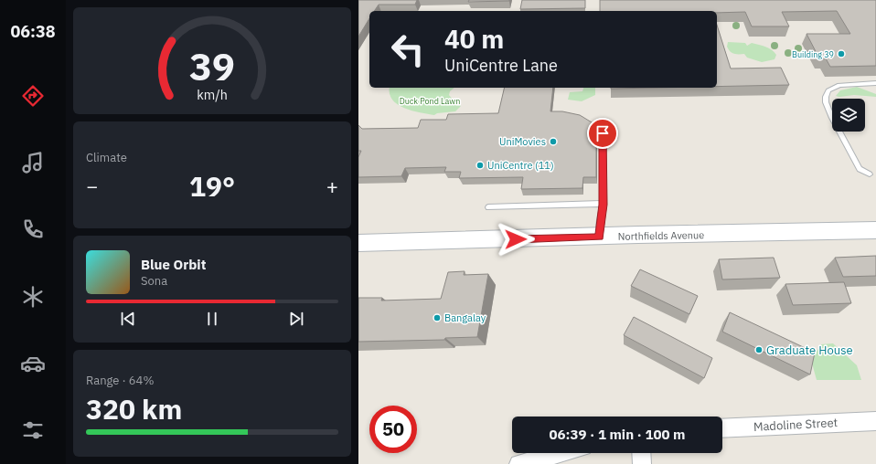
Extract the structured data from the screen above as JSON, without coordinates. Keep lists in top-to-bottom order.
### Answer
{
  "streets": {
    "main road": ["Northfields Avenue"],
    "street": ["Madoline Street"]
  },
  "parks": ["Duck Pond Lawn"],
  "places": [
    "Building 39",
    "UniMovies",
    "UniCentre (11)",
    "Bangalay",
    "Graduate House"
  ],
  "page": {
    "tabs": "06:38",
    "turn": ["40 m", "UniCentre Lane"],
    "tile": [
      "Climate",
      ["Range · 64%", "320 km"]
    ],
    "heat": ["−", "19°", "+"],
    "song": ["Blue Orbit", "Sona"],
    "limit": "50",
    "trip": "06:39 · 1 min · 100 m",
    "gauge": ["39", "km/h"]
  }
}
